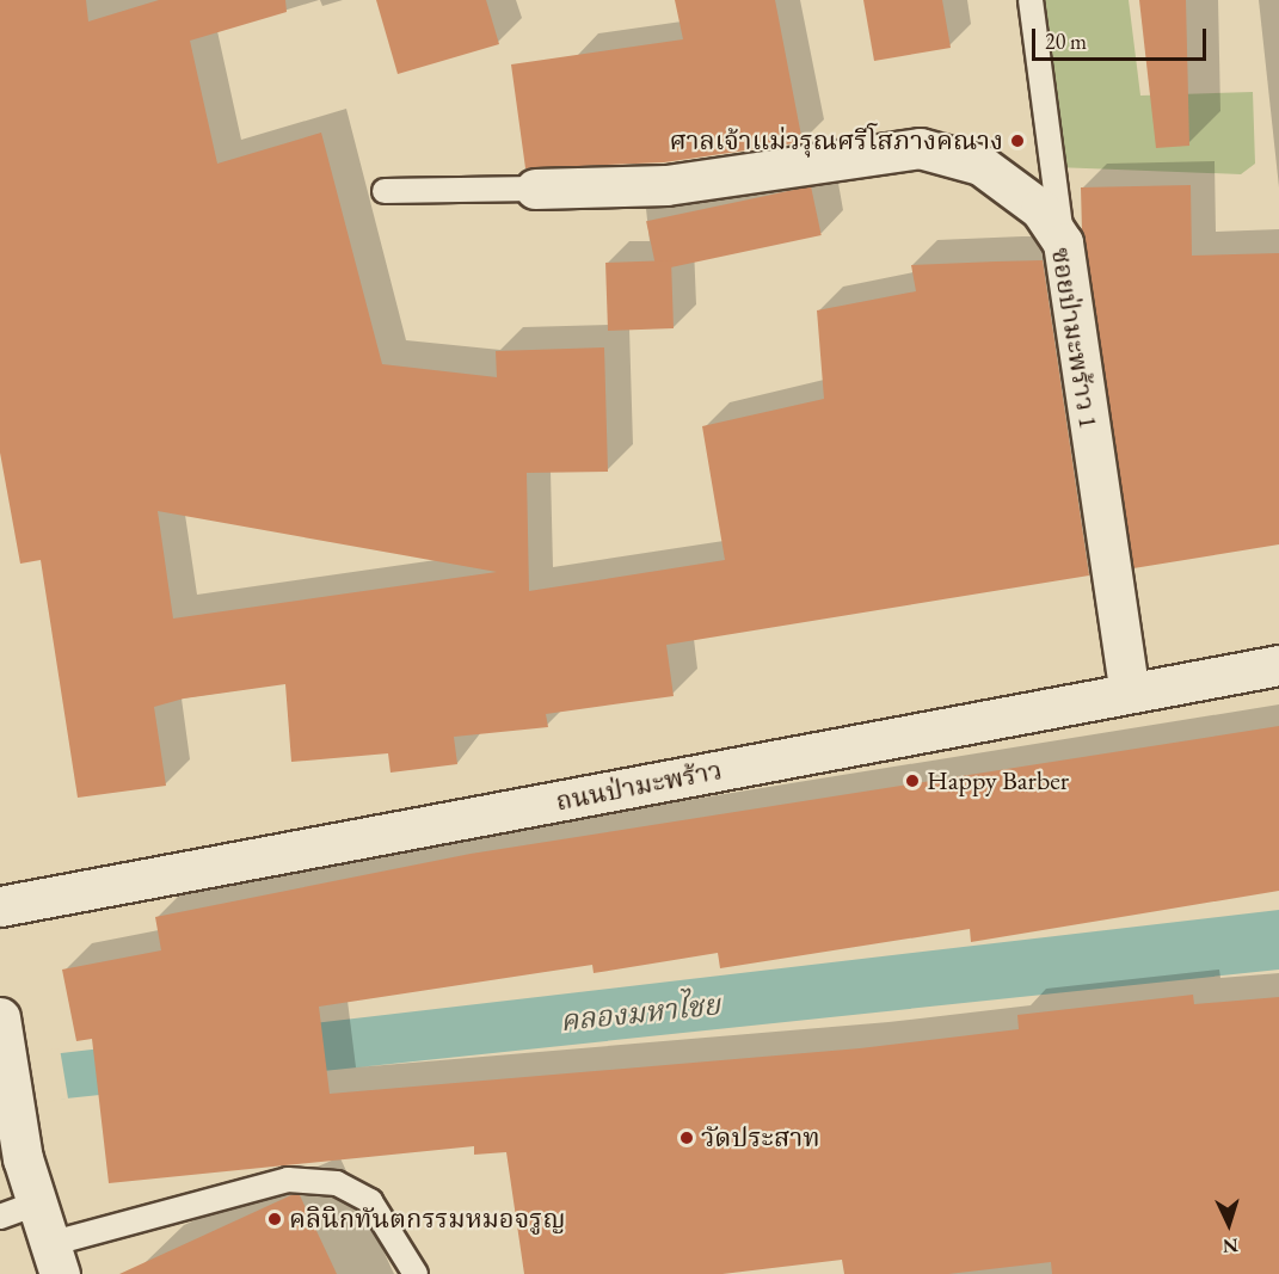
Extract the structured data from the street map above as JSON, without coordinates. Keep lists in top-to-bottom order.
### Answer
{
  "streets": {
    "street": ["ซอยป่ามะพร้าว 1", "ถนนป่ามะพร้าว"]
  },
  "crossings": [
    ["ซอยป่ามะพร้าว 1", "ถนนป่ามะพร้าว"]
  ],
  "water": ["คลองมหาไชย"],
  "places": [
    "ศาลเจ้าแม่วรุณศรีโสภางคณาง",
    "Happy Barber",
    "วัดประสาท",
    "คลินิกทันตกรรมหมอจรูญ"
  ],
  "scale_bar": "20 m",
  "north": "bottom"
}
